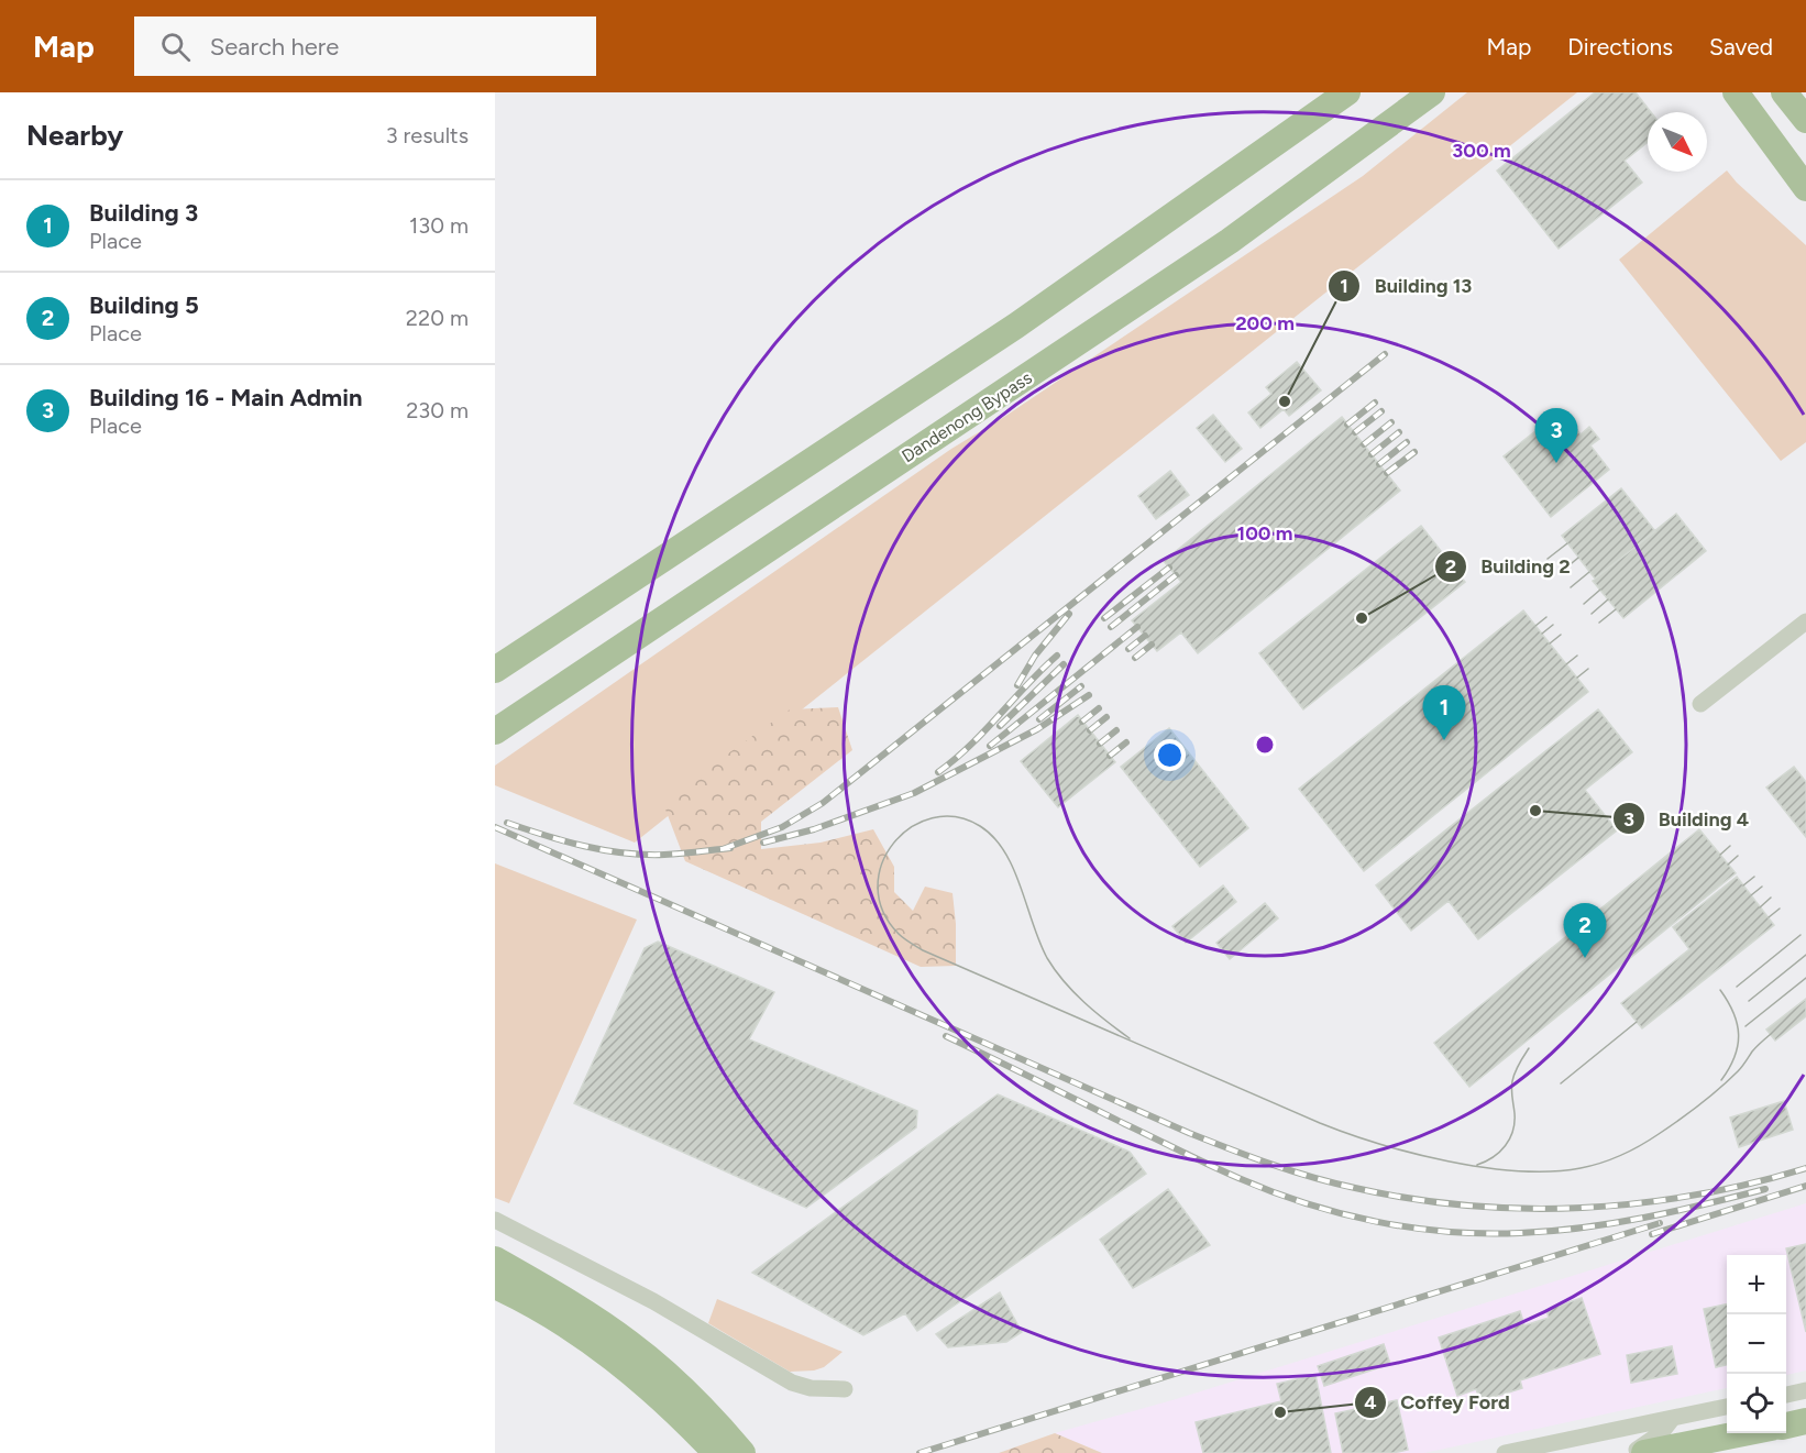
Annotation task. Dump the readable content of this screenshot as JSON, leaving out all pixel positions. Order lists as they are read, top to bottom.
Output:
{
  "streets": {
    "highway": ["Dandenong Bypass"]
  },
  "places": [
    "Building 13",
    "Building 2",
    "Building 4",
    "Coffey Ford"
  ],
  "north": "bottom right",
  "page": {
    "header": "Map",
    "search": "Search here",
    "nav": ["Map", "Directions", "Saved"],
    "heading": ["Nearby", "3 results"],
    "list": [
      {
        "mark": "1",
        "name": "Building 3",
        "note": "Place",
        "value": "130 m"
      },
      {
        "mark": "2",
        "name": "Building 5",
        "note": "Place",
        "value": "220 m"
      },
      {
        "mark": "3",
        "name": "Building 16 - Main Admin",
        "note": "Place",
        "value": "230 m"
      }
    ],
    "pins": ["3", "1", "2"],
    "map_buttons": ["+", "−"]
  },
  "rings": ["300 m", "200 m", "100 m"]
}
